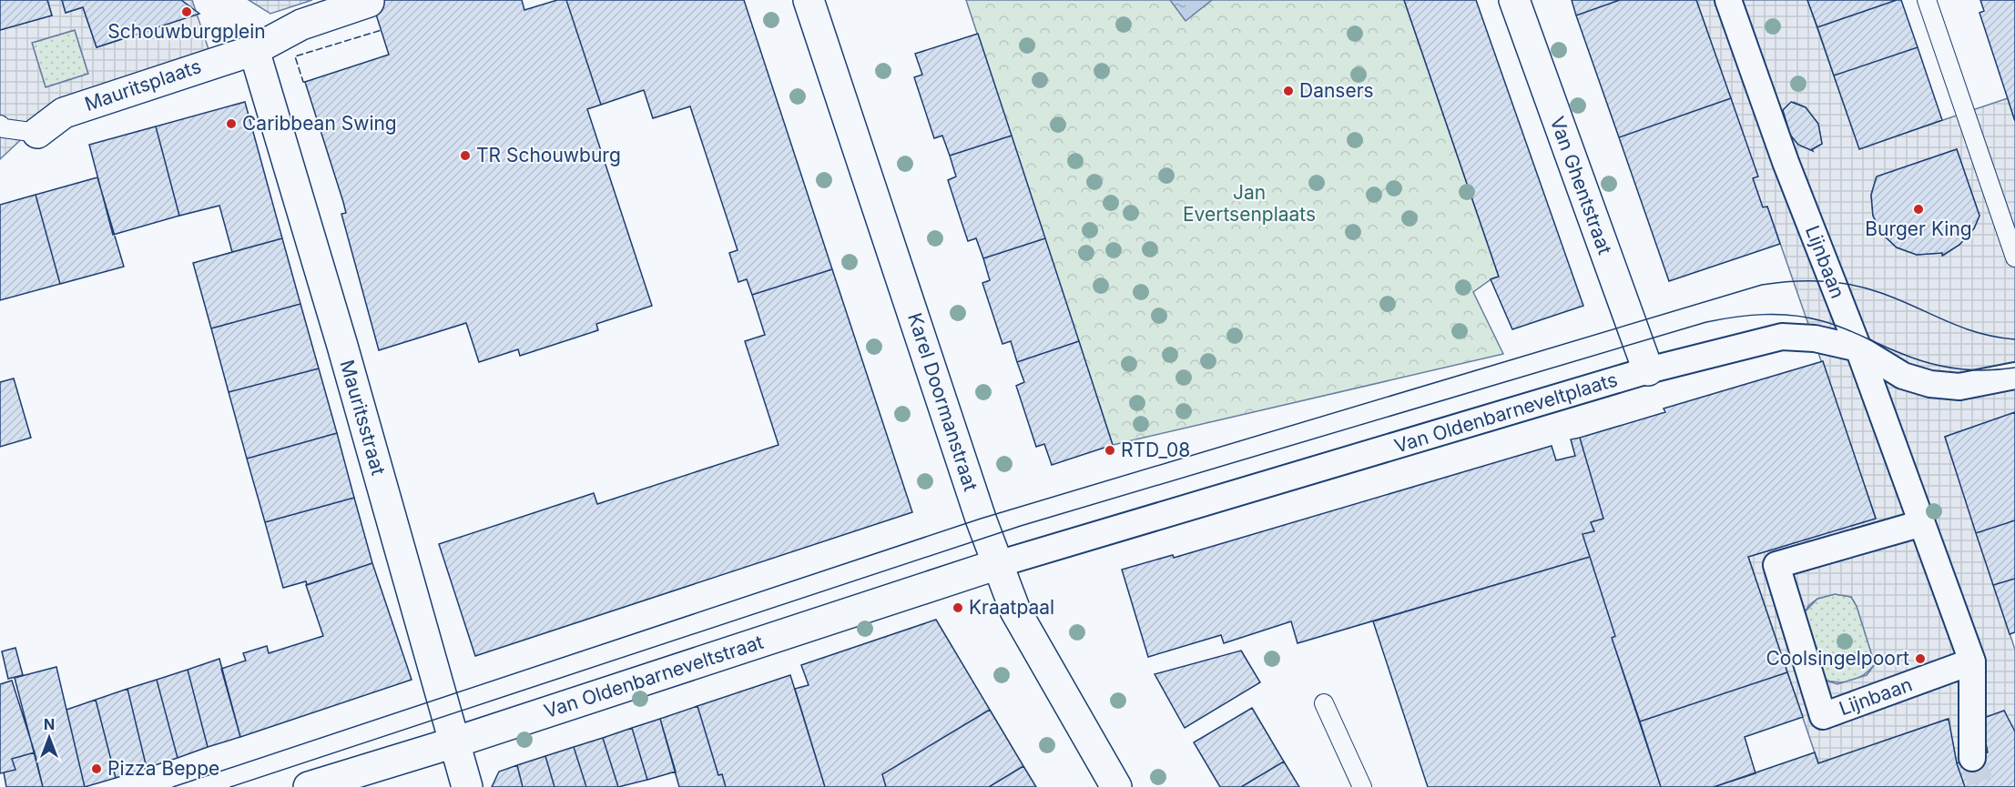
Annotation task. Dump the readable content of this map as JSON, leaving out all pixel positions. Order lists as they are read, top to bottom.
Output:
{
  "streets": {
    "street": [
      "Mauritsplaats",
      "Van Ghentstraat",
      "Lijnbaan",
      "Karel Doormanstraat",
      "Van Oldenbarneveltplaats",
      "Mauritsstraat",
      "Van Oldenbarneveltstraat"
    ]
  },
  "crossings": [
    ["Mauritsplaats", "Mauritsstraat"],
    ["Van Ghentstraat", "Van Oldenbarneveltplaats"],
    ["Lijnbaan", "Van Oldenbarneveltplaats"],
    ["Karel Doormanstraat", "Van Oldenbarneveltplaats"],
    ["Karel Doormanstraat", "Van Oldenbarneveltstraat"],
    ["Van Oldenbarneveltplaats", "Van Oldenbarneveltstraat"],
    ["Mauritsstraat", "Van Oldenbarneveltstraat"]
  ],
  "parks": ["Jan Evertsenplaats"],
  "places": [
    "Schouwburgplein",
    "Dansers",
    "Caribbean Swing",
    "TR Schouwburg",
    "Burger King",
    "RTD_08",
    "Kraatpaal",
    "Coolsingelpoort",
    "Pizza Beppe"
  ],
  "north": "top"
}
